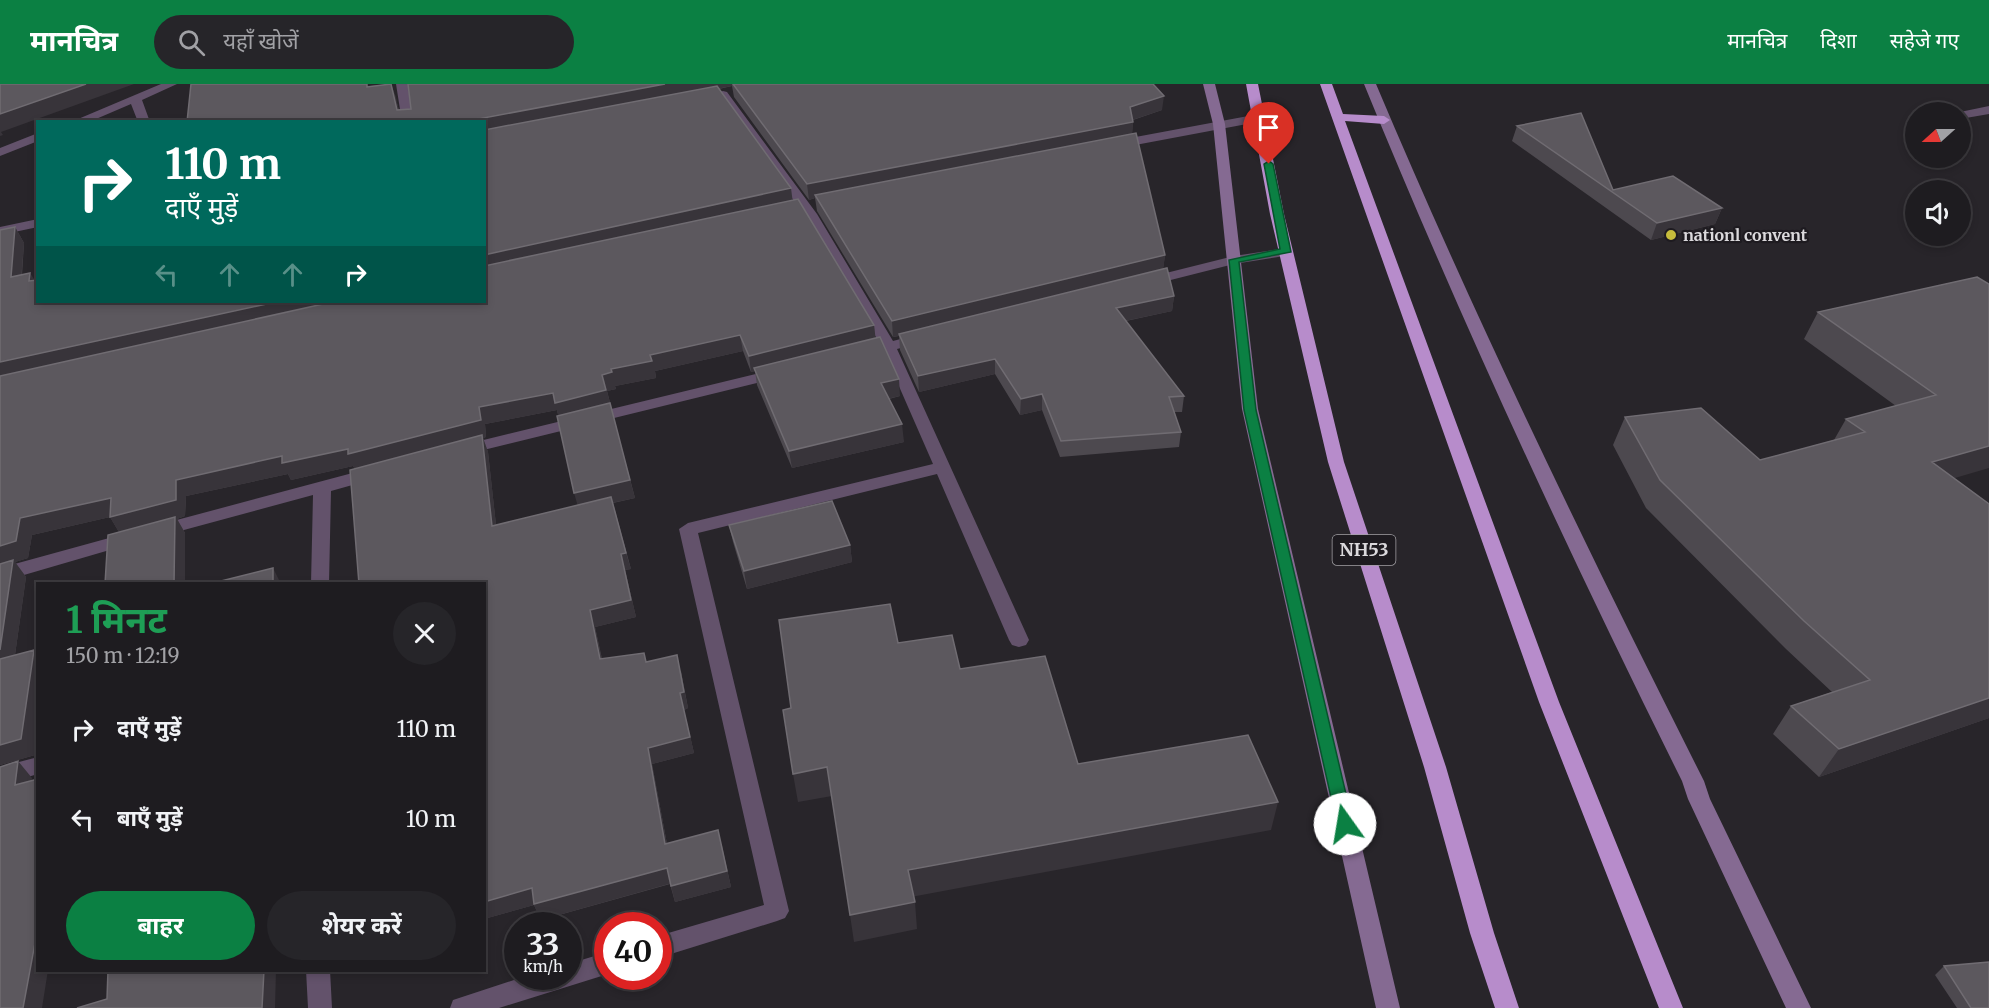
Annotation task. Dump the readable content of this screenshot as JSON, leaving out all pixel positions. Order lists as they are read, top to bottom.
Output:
{
  "streets": {
    "highway": ["NH53"]
  },
  "places": ["nationl convent"],
  "north": "left",
  "page": {
    "header": "मानचित्र",
    "search": "यहाँ खोजें",
    "nav": ["मानचित्र", "दिशा", "सहेजे गए"],
    "turn": ["110 m", "दाएँ मुड़ें"],
    "heading": ["1 मिनट", "150 m · 12:19"],
    "list": [
      {
        "name": "दाएँ मुड़ें",
        "value": "110 m"
      },
      {
        "name": "बाएँ मुड़ें",
        "value": "10 m"
      }
    ],
    "buttons": ["बाहर", "शेयर करें"],
    "speed": "33 km/h",
    "limit": "40"
  }
}
